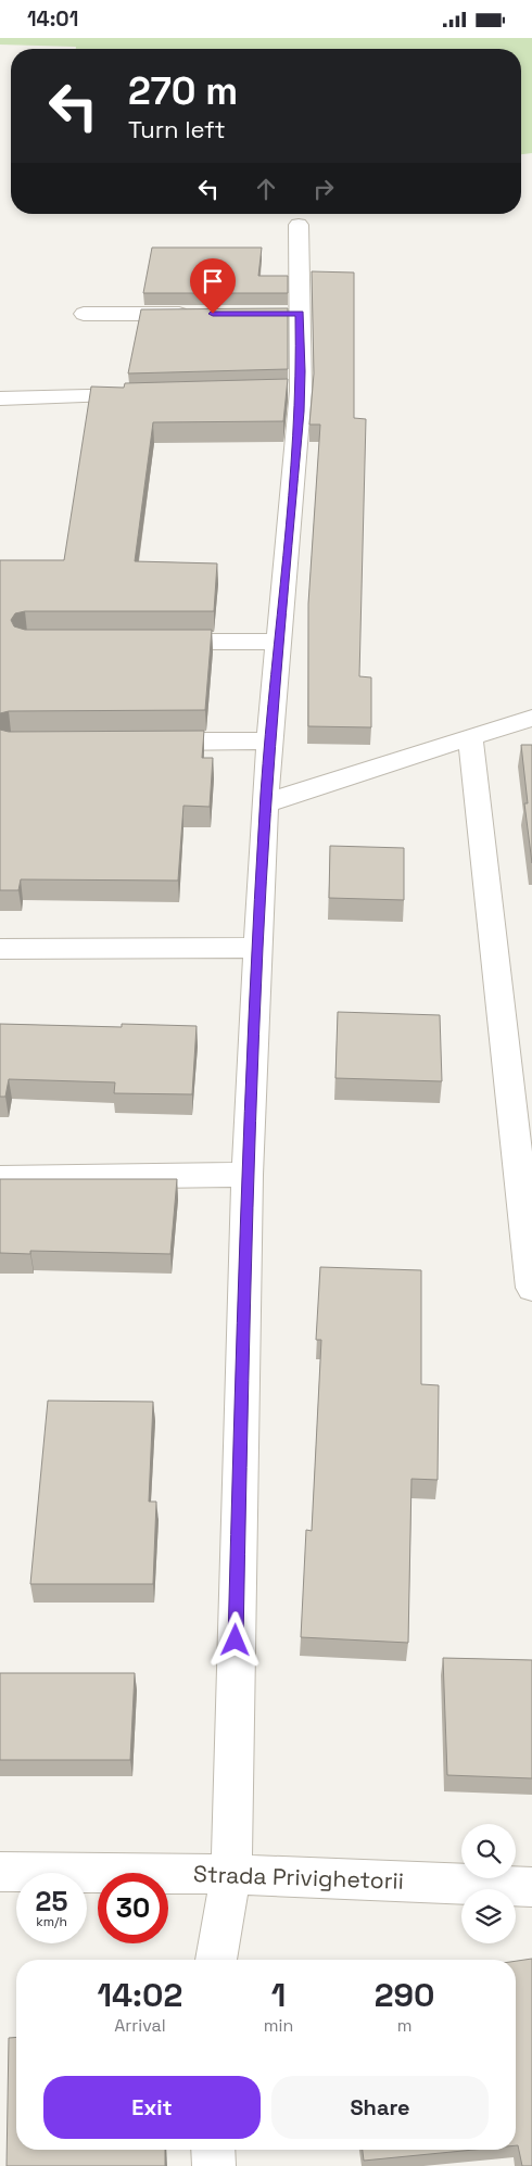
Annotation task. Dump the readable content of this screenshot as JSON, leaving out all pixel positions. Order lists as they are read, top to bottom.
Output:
{
  "streets": {
    "street": ["Strada Privighetorii"]
  },
  "page": {
    "status": "14:01",
    "turn": ["270 m", "Turn left"],
    "speed": "25 km/h",
    "limit": "30",
    "eta": [
      "14:02",
      "Arrival",
      "1",
      "min",
      "290",
      "m"
    ],
    "buttons": ["Exit", "Share"]
  }
}
